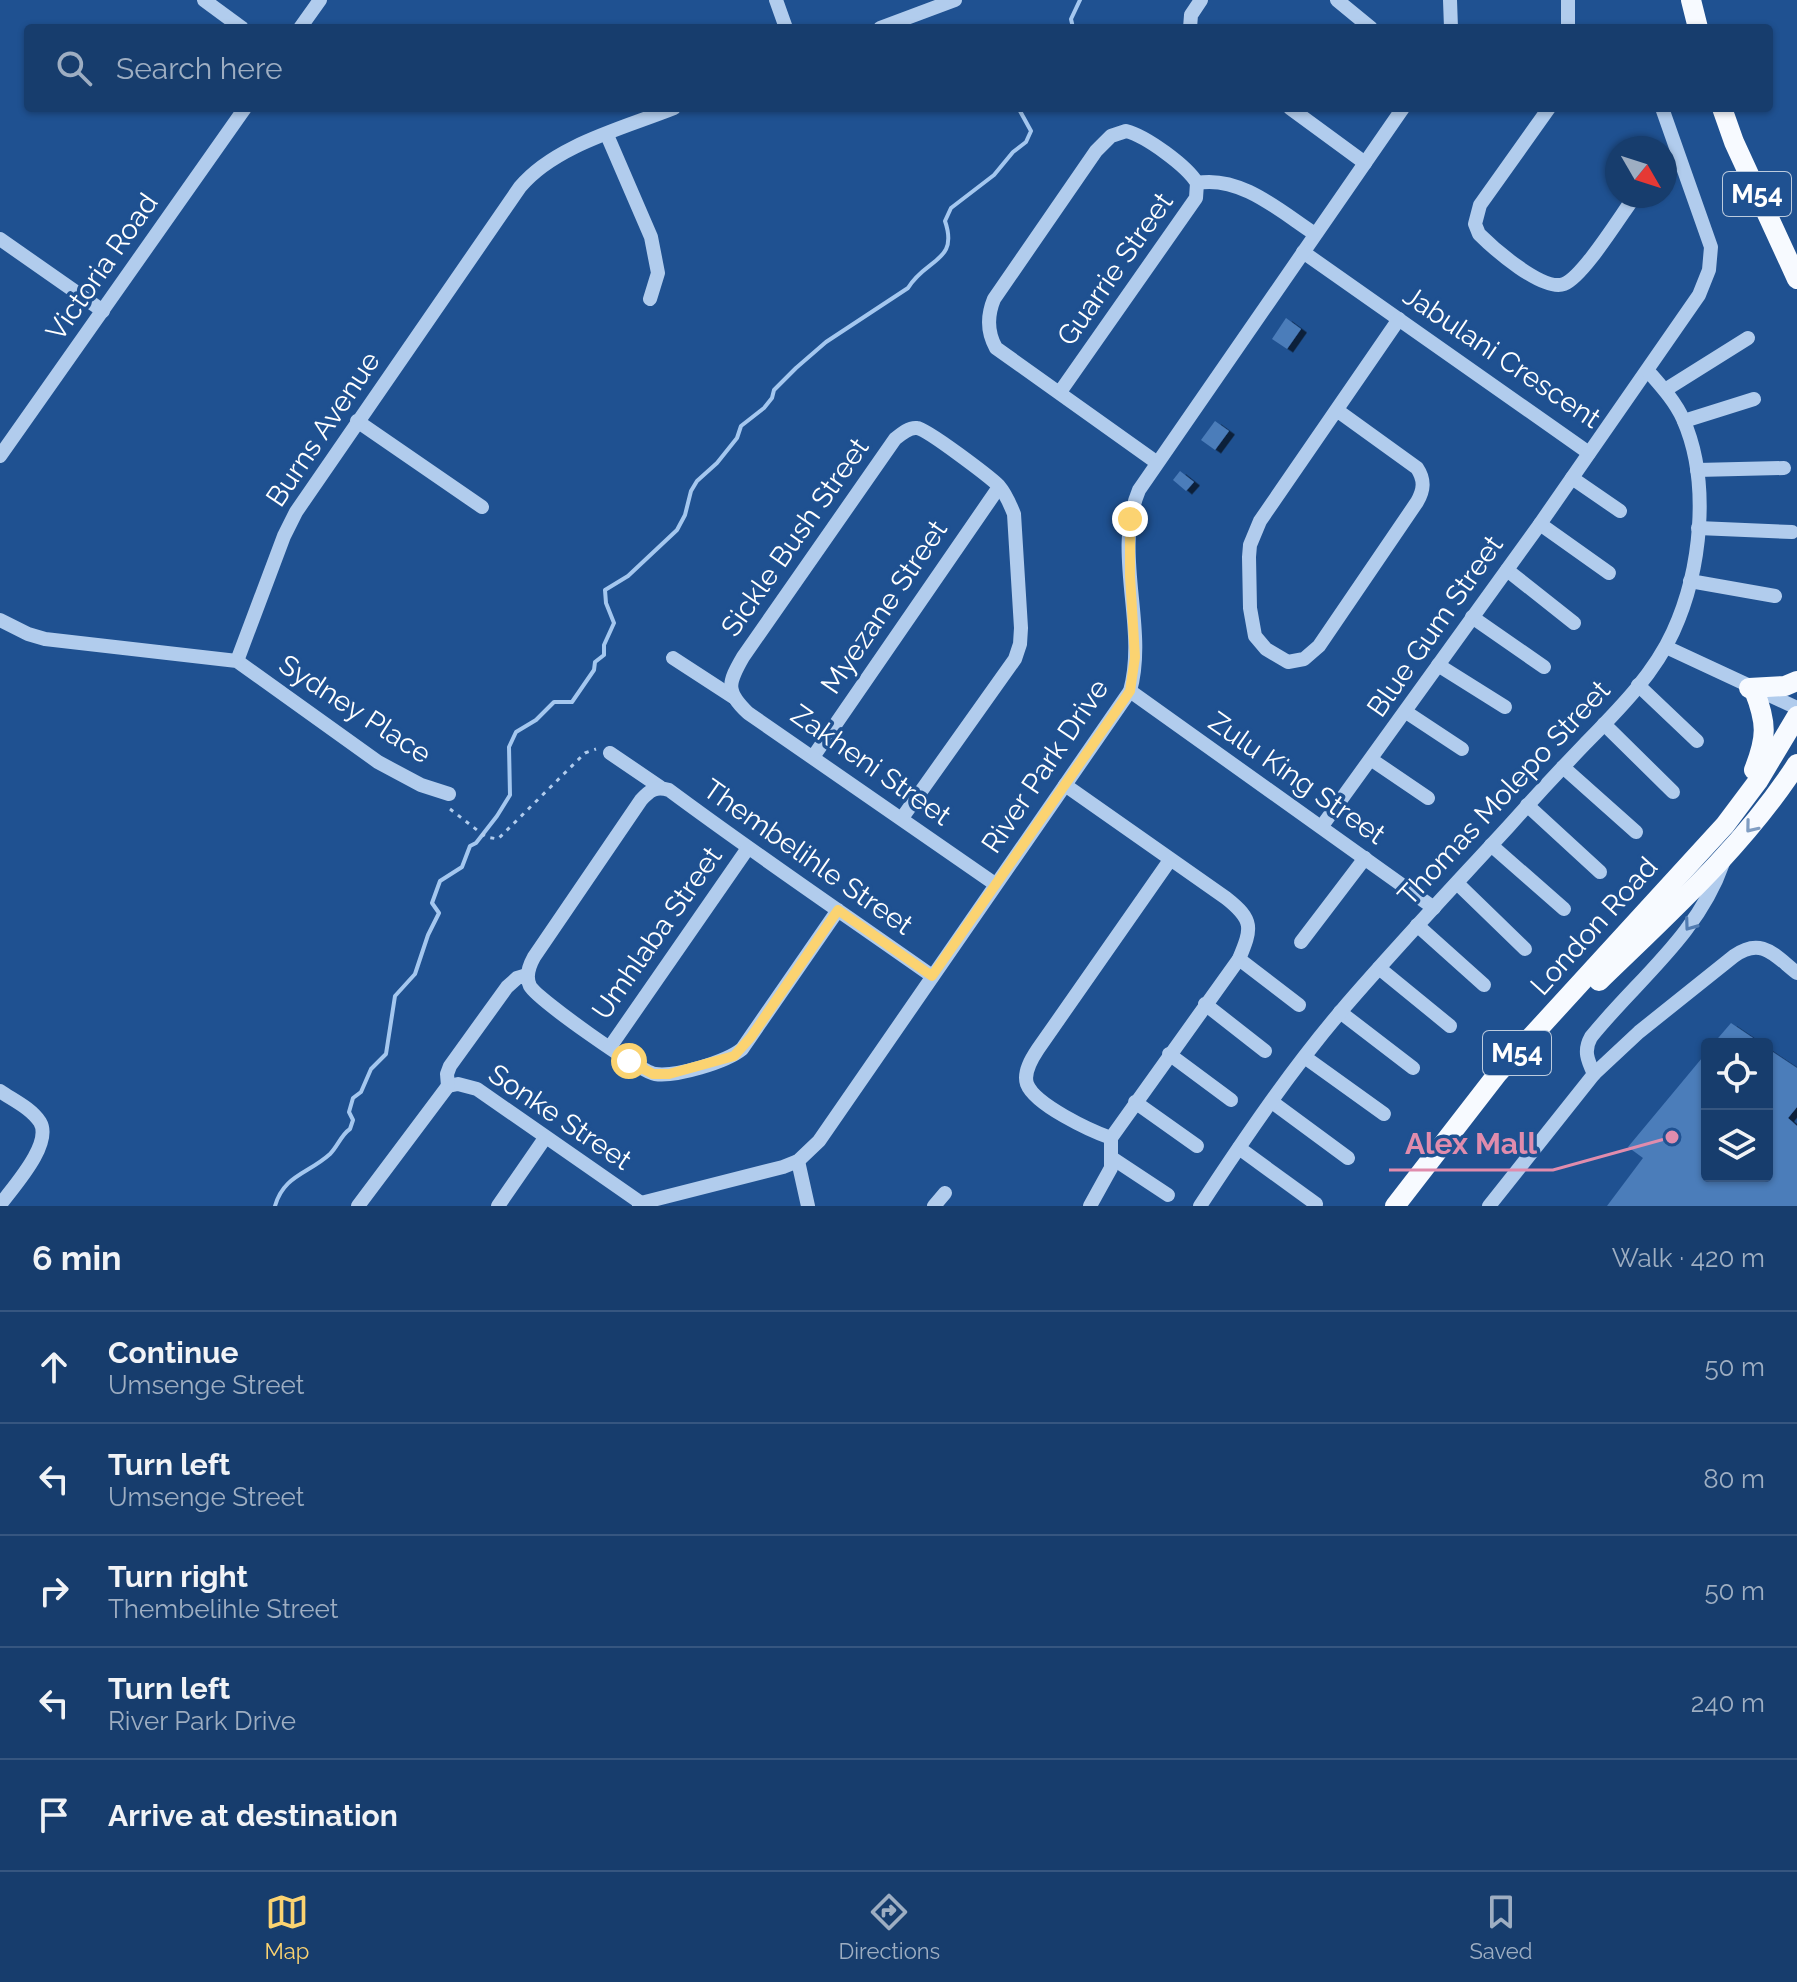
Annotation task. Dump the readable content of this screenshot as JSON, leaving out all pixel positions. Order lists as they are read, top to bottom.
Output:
{
  "streets": {
    "main road": ["M54", "London Road"],
    "street": [
      "Victoria Road",
      "Guarrie Street",
      "Jabulani Crescent",
      "Burns Avenue",
      "Sickle Bush Street",
      "Myezane Street",
      "Blue Gum Street",
      "Sydney Place",
      "Zakheni Street",
      "River Park Drive",
      "Zulu King Street",
      "Thomas Molepo Street",
      "Thembelihle Street",
      "Umhlaba Street",
      "Sonke Street"
    ]
  },
  "crossings": [
    ["Jabulani Crescent", "Blue Gum Street"],
    ["Jabulani Crescent", "River Park Drive"],
    ["Jabulani Crescent", "Thomas Molepo Street"],
    ["Burns Avenue", "Sydney Place"],
    ["Sickle Bush Street", "Myezane Street"],
    ["Sickle Bush Street", "Zakheni Street"],
    ["Myezane Street", "Zakheni Street"],
    ["Blue Gum Street", "Zulu King Street"],
    ["Zakheni Street", "River Park Drive"],
    ["River Park Drive", "Zulu King Street"],
    ["River Park Drive", "Thembelihle Street"],
    ["Zulu King Street", "Thomas Molepo Street"],
    ["Thembelihle Street", "Umhlaba Street"]
  ],
  "places": ["Alex Mall"],
  "north": "bottom right",
  "page": {
    "search": "Search here",
    "heading": ["6 min", "Walk · 420 m"],
    "list": [
      ["Continue", "Umsenge Street", "50 m"],
      ["Turn left", "Umsenge Street", "80 m"],
      ["Turn right", "Thembelihle Street", "50 m"],
      ["Turn left", "River Park Drive", "240 m"],
      "Arrive at destination"
    ],
    "nav": ["Map", "Directions", "Saved"]
  }
}
